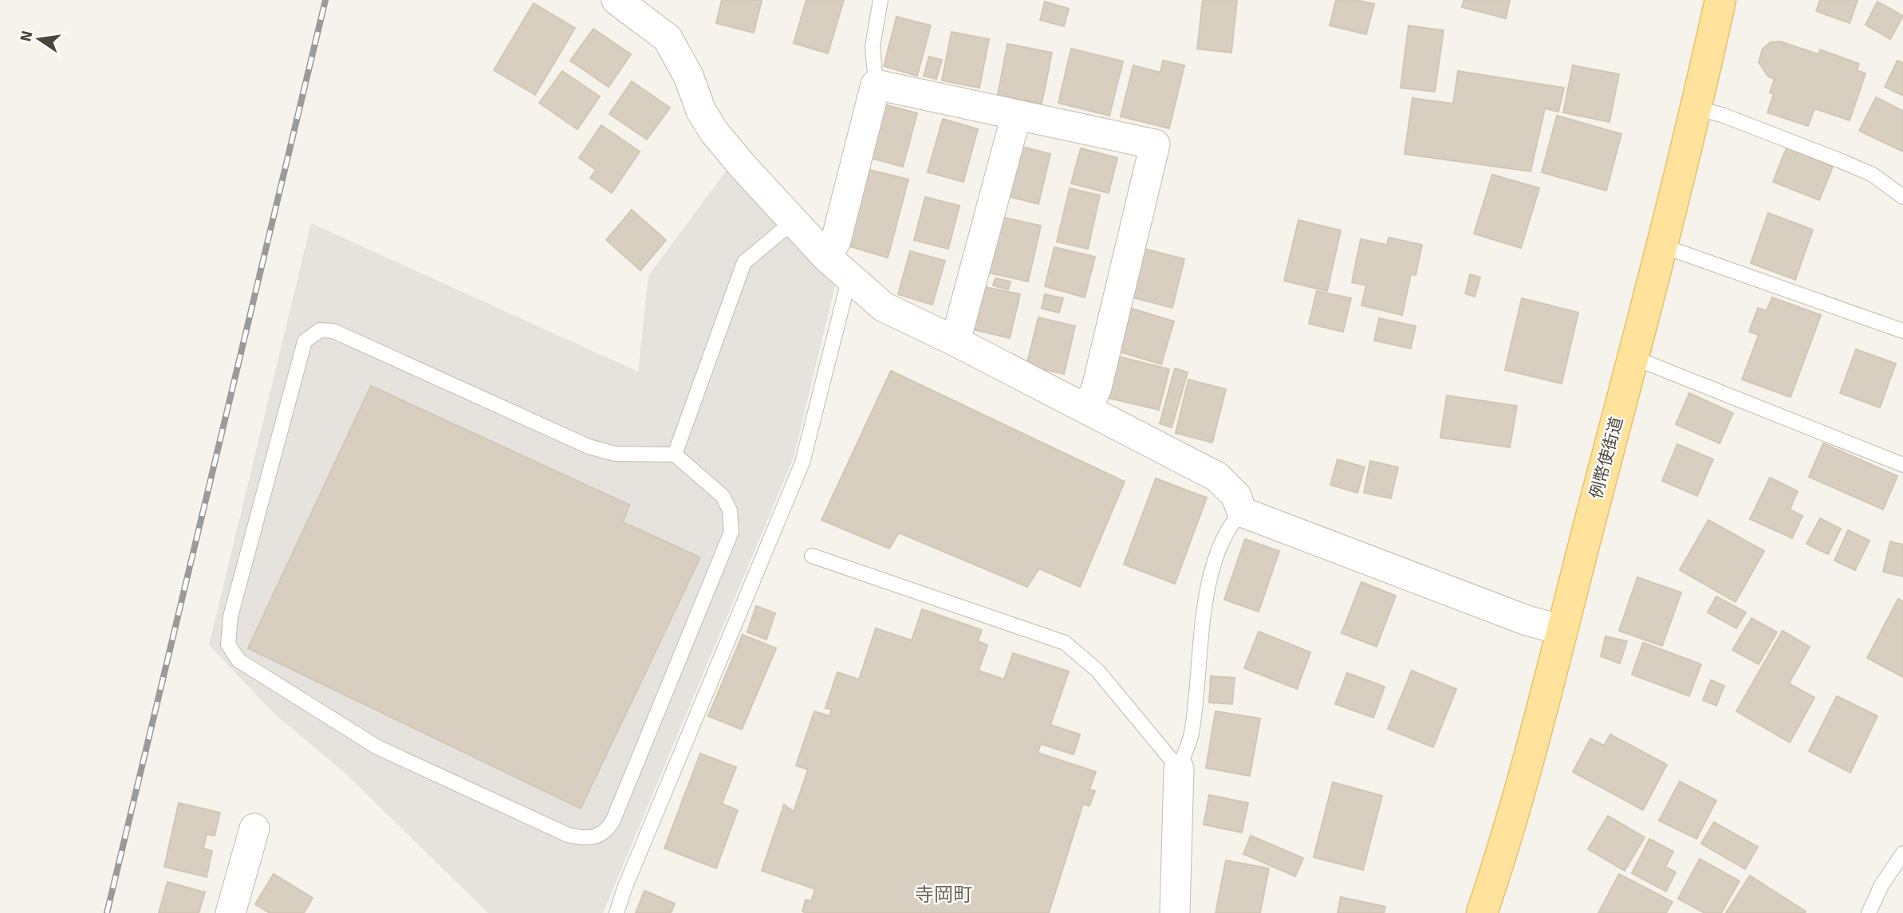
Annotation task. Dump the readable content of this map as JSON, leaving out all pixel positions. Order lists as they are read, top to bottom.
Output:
{
  "streets": {
    "main road": ["例幣使街道"]
  },
  "districts": ["寺岡町"],
  "north": "left"
}
